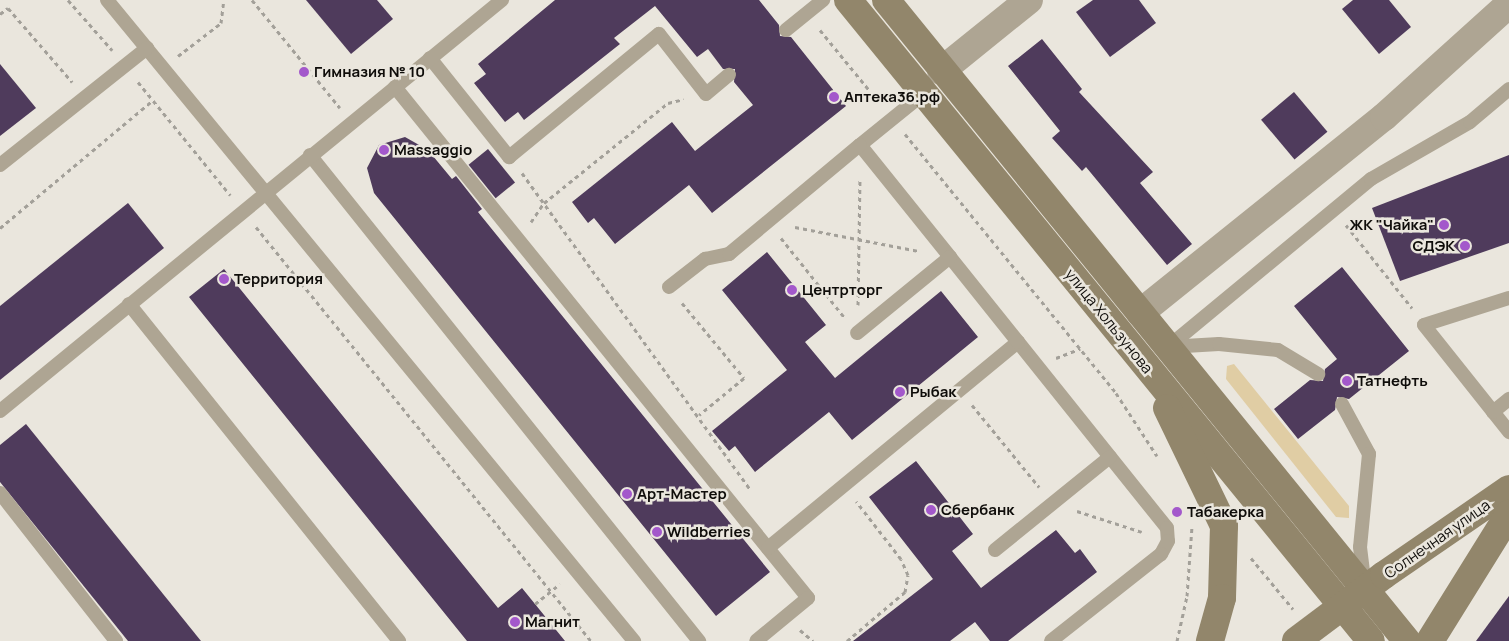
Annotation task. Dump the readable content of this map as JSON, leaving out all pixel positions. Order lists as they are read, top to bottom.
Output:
{
  "streets": {
    "main road": ["улица Хользунова", "Солнечная улица"]
  },
  "crossings": [
    ["улица Хользунова", "Солнечная улица"]
  ],
  "places": [
    "Гимназия № 10",
    "Аптека36.рф",
    "Massaggio",
    "ЖК \"Чайка\"",
    "СДЭК",
    "Территория",
    "Центрторг",
    "Татнефть",
    "Рыбак",
    "Арт-Мастер",
    "Сбербанк",
    "Табакерка",
    "Wildberries",
    "Магнит"
  ]
}
